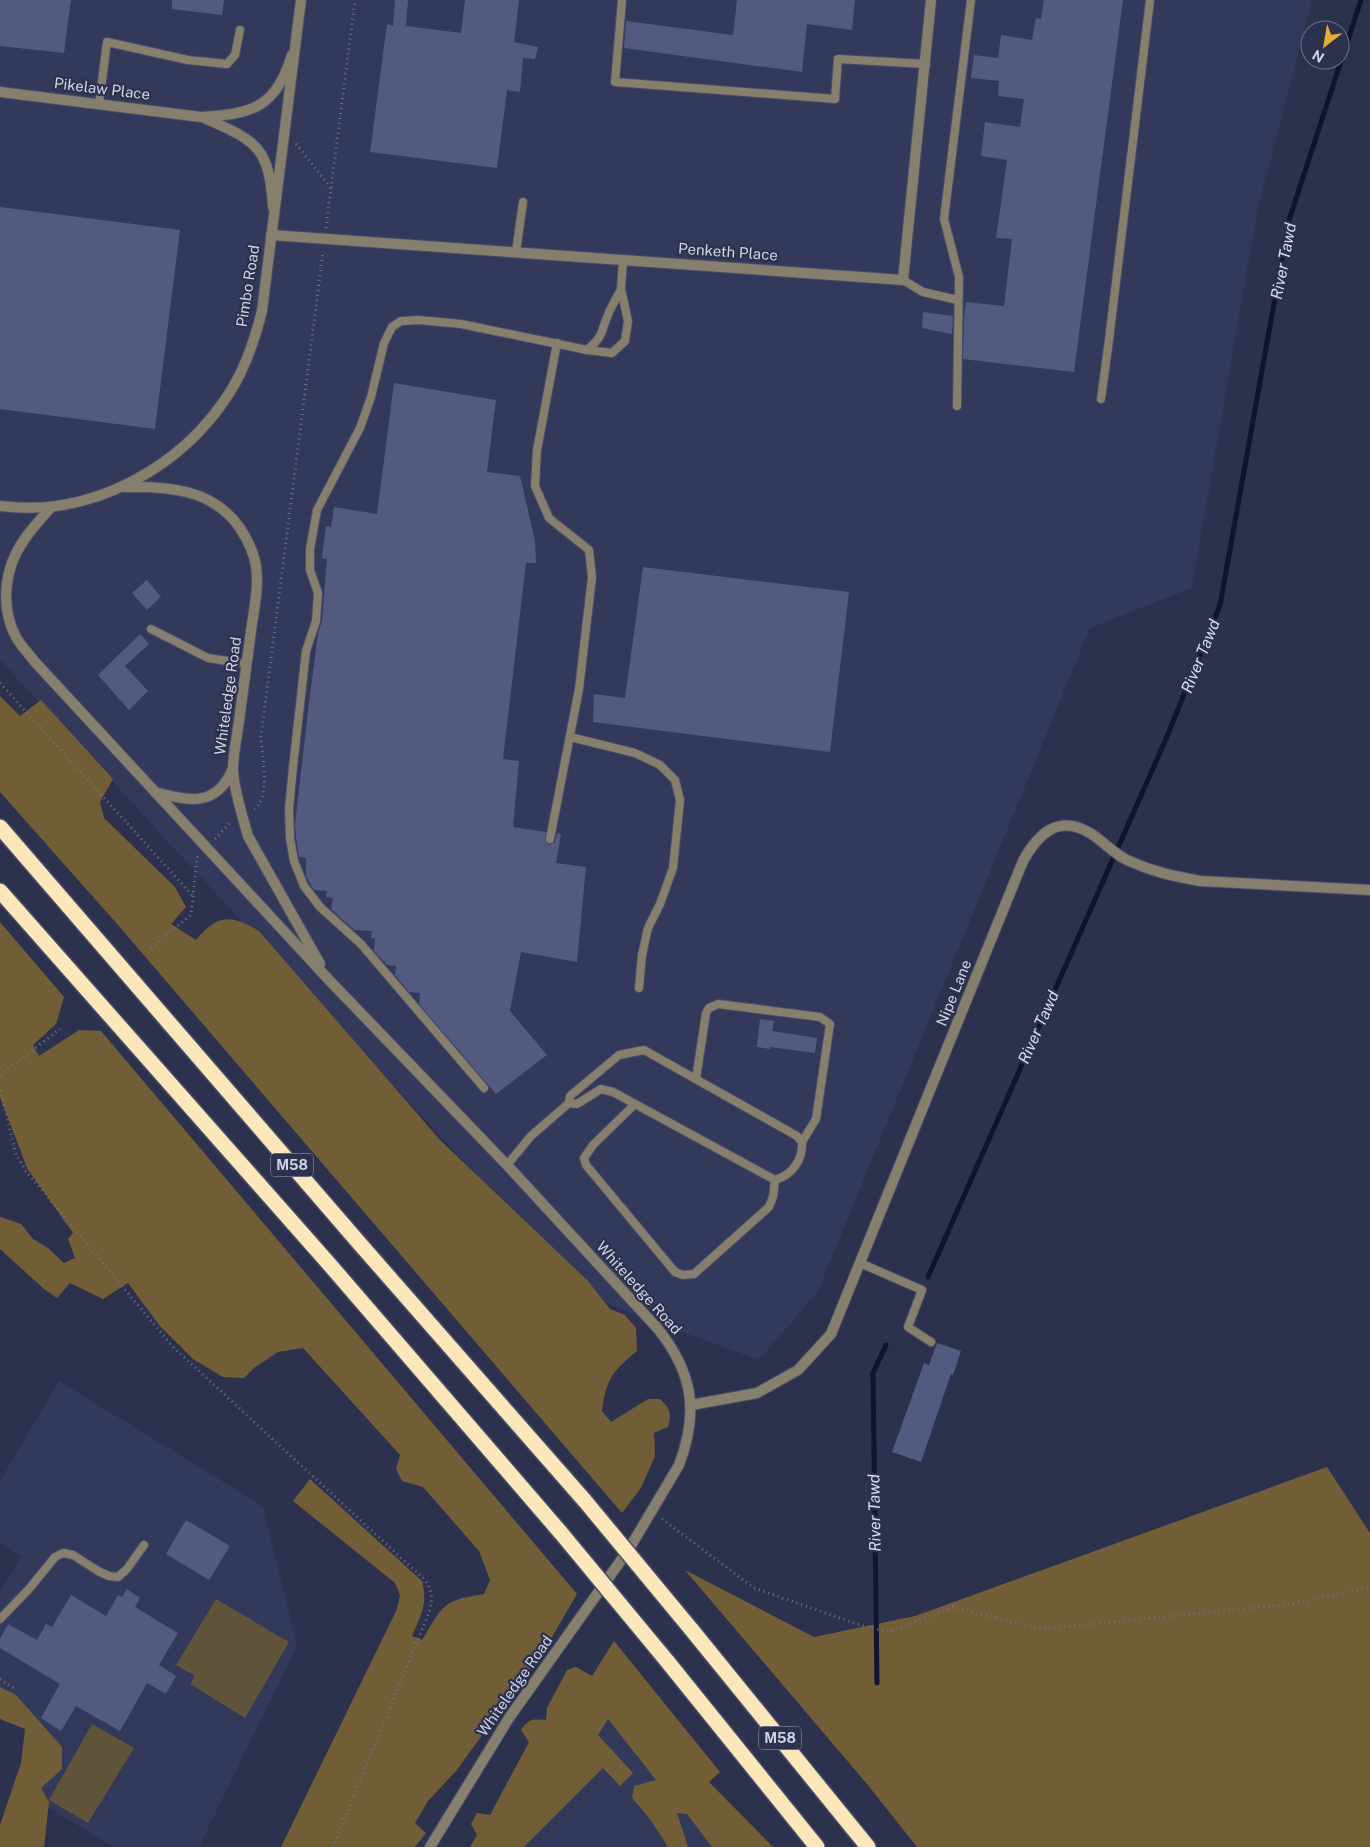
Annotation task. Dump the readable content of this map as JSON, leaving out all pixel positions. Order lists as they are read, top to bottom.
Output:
{
  "streets": {
    "highway": ["M58"],
    "street": [
      "Pikelaw Place",
      "Penketh Place",
      "Pimbo Road",
      "Whiteledge Road",
      "Nipe Lane"
    ]
  },
  "crossings": [
    ["Pikelaw Place", "Pimbo Road"],
    ["Penketh Place", "Pimbo Road"],
    ["Pimbo Road", "Whiteledge Road"],
    ["Whiteledge Road", "Nipe Lane"]
  ],
  "water": ["River Tawd"],
  "north": "bottom left"
}
